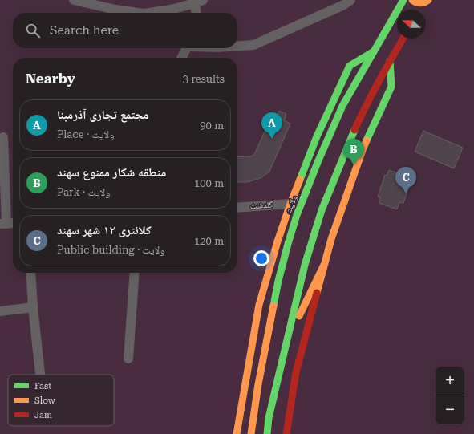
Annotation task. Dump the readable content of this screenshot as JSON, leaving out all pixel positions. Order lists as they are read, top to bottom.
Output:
{
  "streets": {
    "main road": ["ولایت"],
    "street": ["گلدشت"]
  },
  "legend": ["Fast", "Slow", "Jam"],
  "north": "left",
  "page": {
    "search": "Search here",
    "heading": ["Nearby", "3 results"],
    "list": [
      {
        "mark": "A",
        "name": "مجتمع تجاری آذرمبنا",
        "note": "Place · ولایت",
        "value": "90 m"
      },
      {
        "mark": "B",
        "name": "منطقه شکار ممنوع سهند",
        "note": "Park · ولایت",
        "value": "100 m"
      },
      {
        "mark": "C",
        "name": "کلانتری ۱۲ شهر سهند",
        "note": "Public building · ولایت",
        "value": "120 m"
      }
    ],
    "pins": ["A", "B", "C"],
    "map_buttons": ["+", "−"]
  }
}
